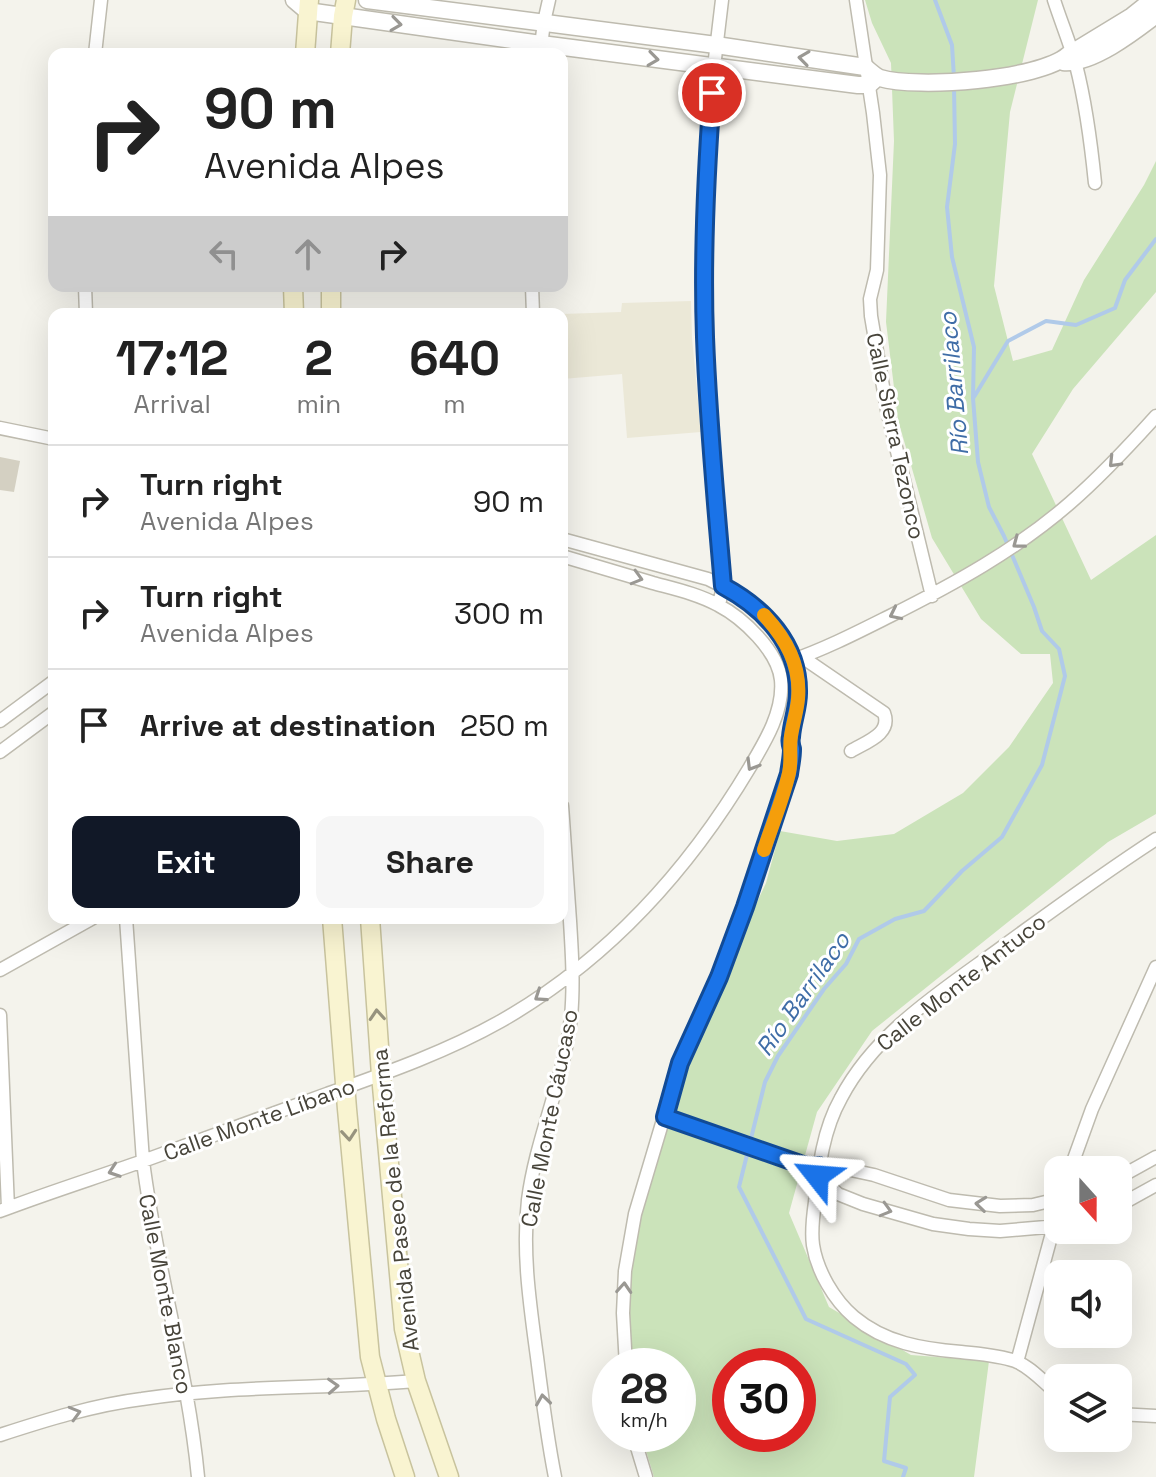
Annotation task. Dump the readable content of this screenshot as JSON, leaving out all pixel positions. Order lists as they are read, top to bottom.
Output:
{
  "streets": {
    "main road": ["Avenida Paseo de la Reforma"],
    "street": [
      "Calle Sierra Tezonco",
      "Calle Monte Antuco",
      "Calle Monte Cáucaso",
      "Calle Monte Líbano",
      "Calle Monte Blanco"
    ]
  },
  "crossings": [
    ["Calle Monte Cáucaso", "Calle Monte Líbano"],
    ["Calle Monte Líbano", "Avenida Paseo de la Reforma"],
    ["Calle Monte Líbano", "Calle Monte Blanco"]
  ],
  "one_way": ["Calle Monte Cáucaso", "Calle Monte Líbano"],
  "water": ["Río Barrilaco"],
  "north": "bottom",
  "page": {
    "turn": ["90 m", "Avenida Alpes"],
    "eta": [
      "17:12",
      "Arrival",
      "2",
      "min",
      "640",
      "m"
    ],
    "list": [
      {
        "name": "Turn right",
        "note": "Avenida Alpes",
        "value": "90 m"
      },
      {
        "name": "Turn right",
        "note": "Avenida Alpes",
        "value": "300 m"
      },
      {
        "name": "Arrive at destination",
        "value": "250 m"
      }
    ],
    "buttons": ["Exit", "Share"],
    "speed": "28 km/h",
    "limit": "30"
  }
}
